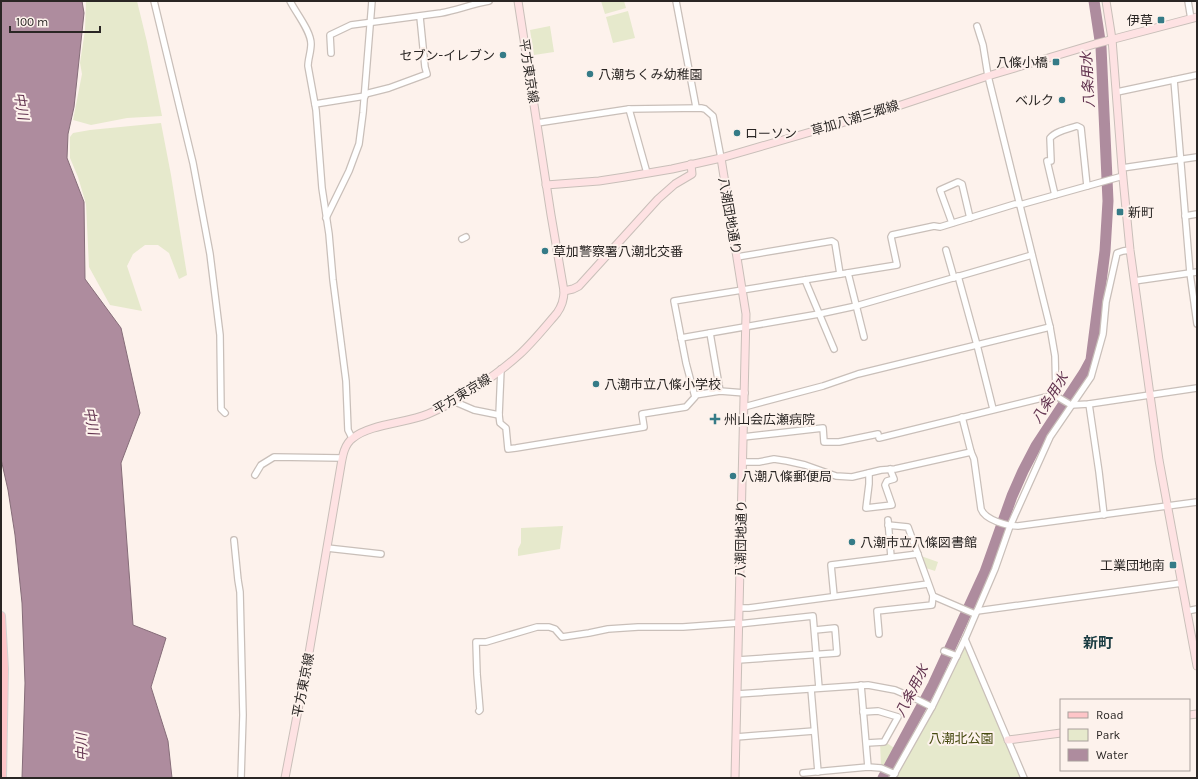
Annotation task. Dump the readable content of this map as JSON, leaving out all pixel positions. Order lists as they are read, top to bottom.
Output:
{
  "streets": {
    "main road": ["平方東京線", "草加八潮三郷線", "八潮団地通り"]
  },
  "crossings": [
    ["平方東京線", "草加八潮三郷線"],
    ["草加八潮三郷線", "八潮団地通り"]
  ],
  "districts": ["新町"],
  "water": ["八条用水", "中川"],
  "parks": ["八潮北公園"],
  "places": {
    "transit": [
      "伊草",
      "八條小橋",
      "新町",
      "工業団地南"
    ],
    "other": [
      "セブン-イレブン",
      "八潮ちくみ幼稚園",
      "ベルク",
      "ローソン",
      "草加警察署八潮北交番",
      "八潮市立八條小学校",
      "八潮八條郵便局",
      "八潮市立八條図書館"
    ],
    "health": ["州山会広瀬病院"]
  },
  "legend": ["Road", "Park", "Water"],
  "scale_bar": "100 m"
}
